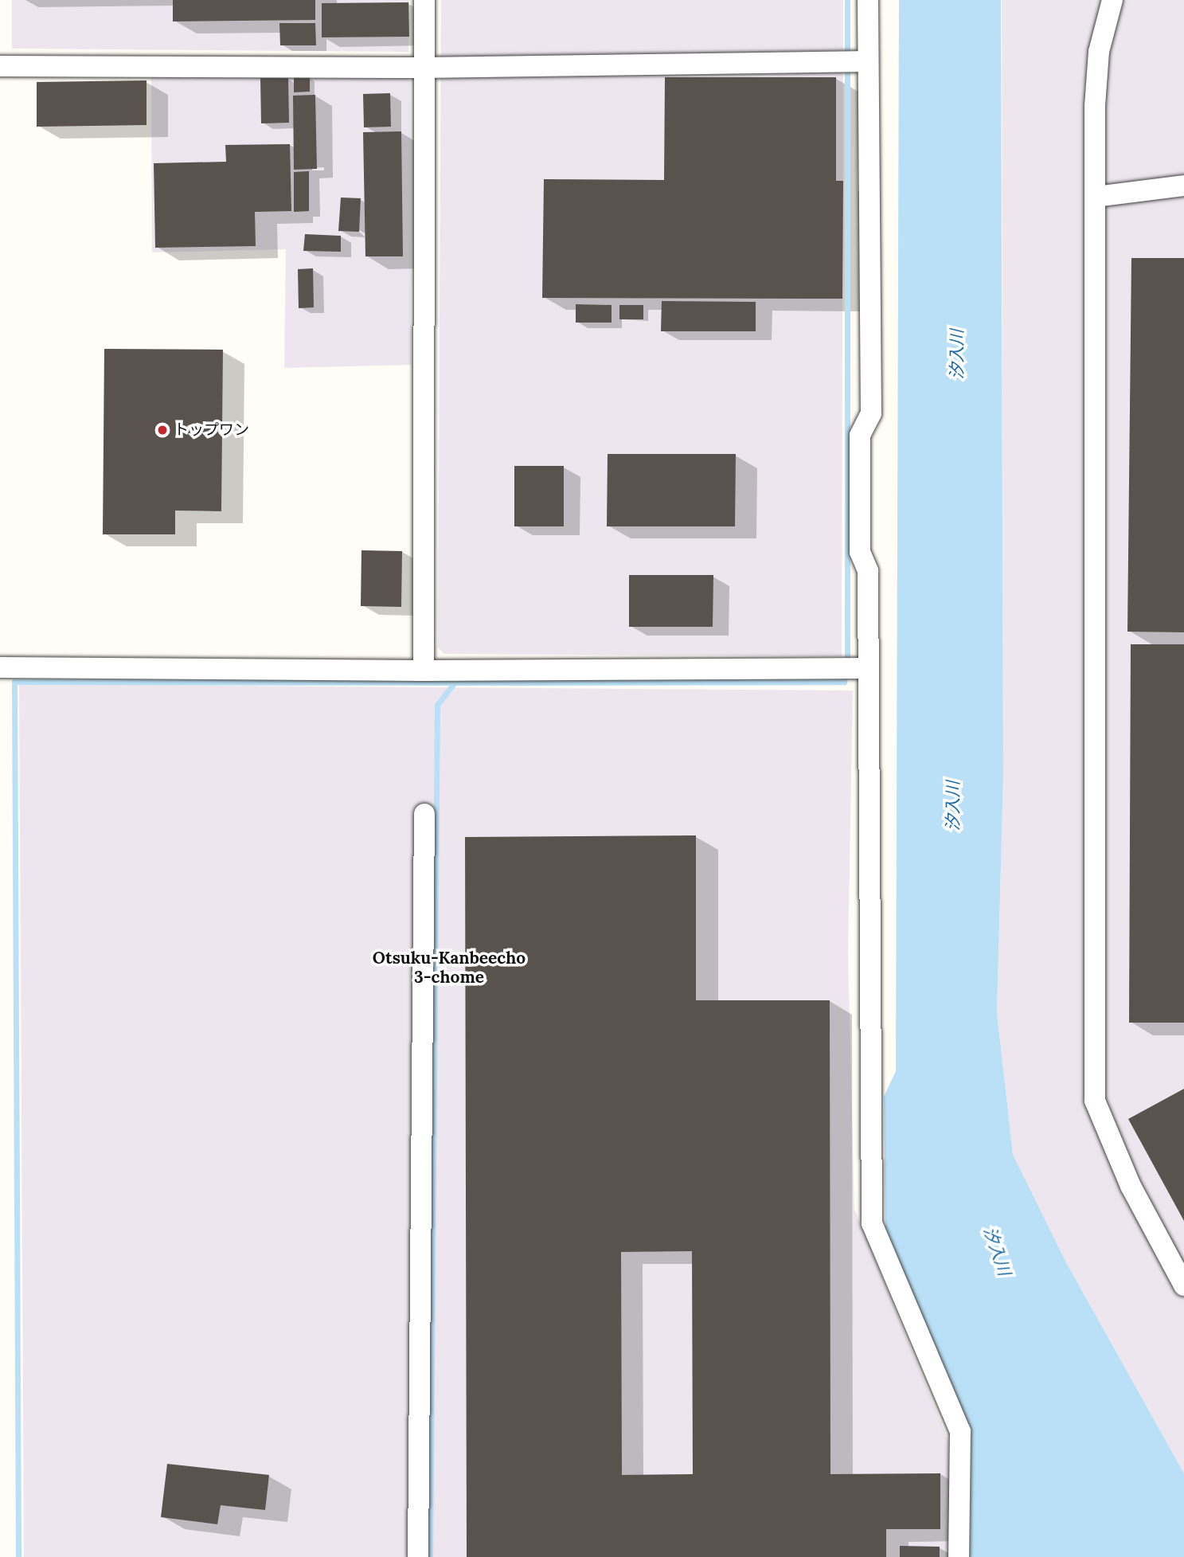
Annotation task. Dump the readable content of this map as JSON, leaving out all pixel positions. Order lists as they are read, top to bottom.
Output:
{
  "districts": ["Otsuku-Kanbeecho 3-chome"],
  "water": ["汐入川"],
  "places": ["トップワン"]
}
